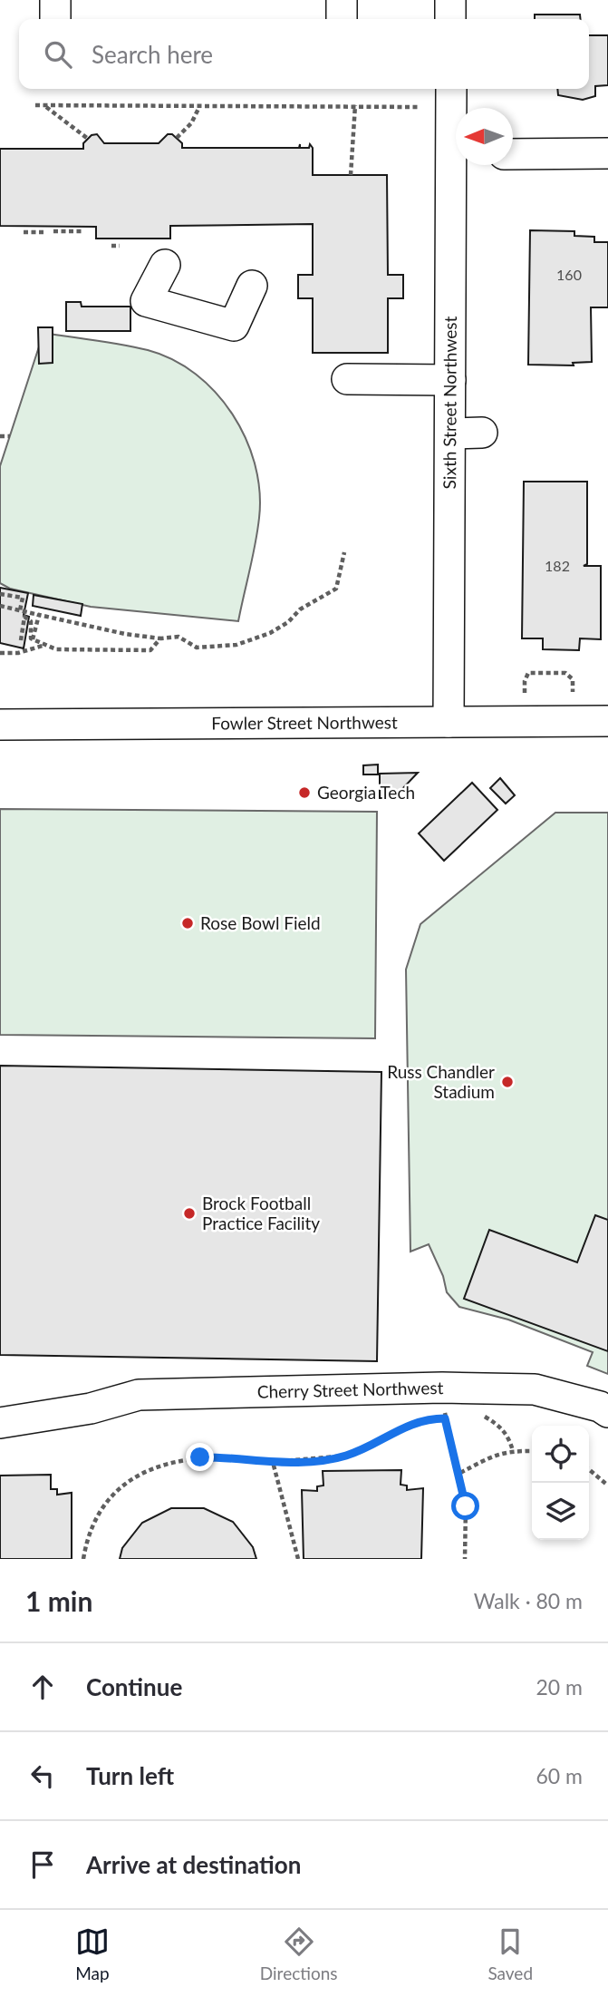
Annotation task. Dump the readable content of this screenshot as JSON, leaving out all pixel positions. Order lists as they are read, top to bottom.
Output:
{
  "streets": {
    "street": ["Sixth Street Northwest", "Fowler Street Northwest", "Cherry Street Northwest"]
  },
  "crossings": [
    ["Sixth Street Northwest", "Fowler Street Northwest"]
  ],
  "places": [
    "Georgia Tech",
    "Rose Bowl Field",
    "Russ Chandler Stadium",
    "Brock Football Practice Facility"
  ],
  "house_numbers": ["160", "182"],
  "north": "left",
  "page": {
    "search": "Search here",
    "heading": ["1 min", "Walk · 80 m"],
    "list": [
      ["Continue", "20 m"],
      ["Turn left", "60 m"],
      "Arrive at destination"
    ],
    "nav": ["Map", "Directions", "Saved"]
  }
}
